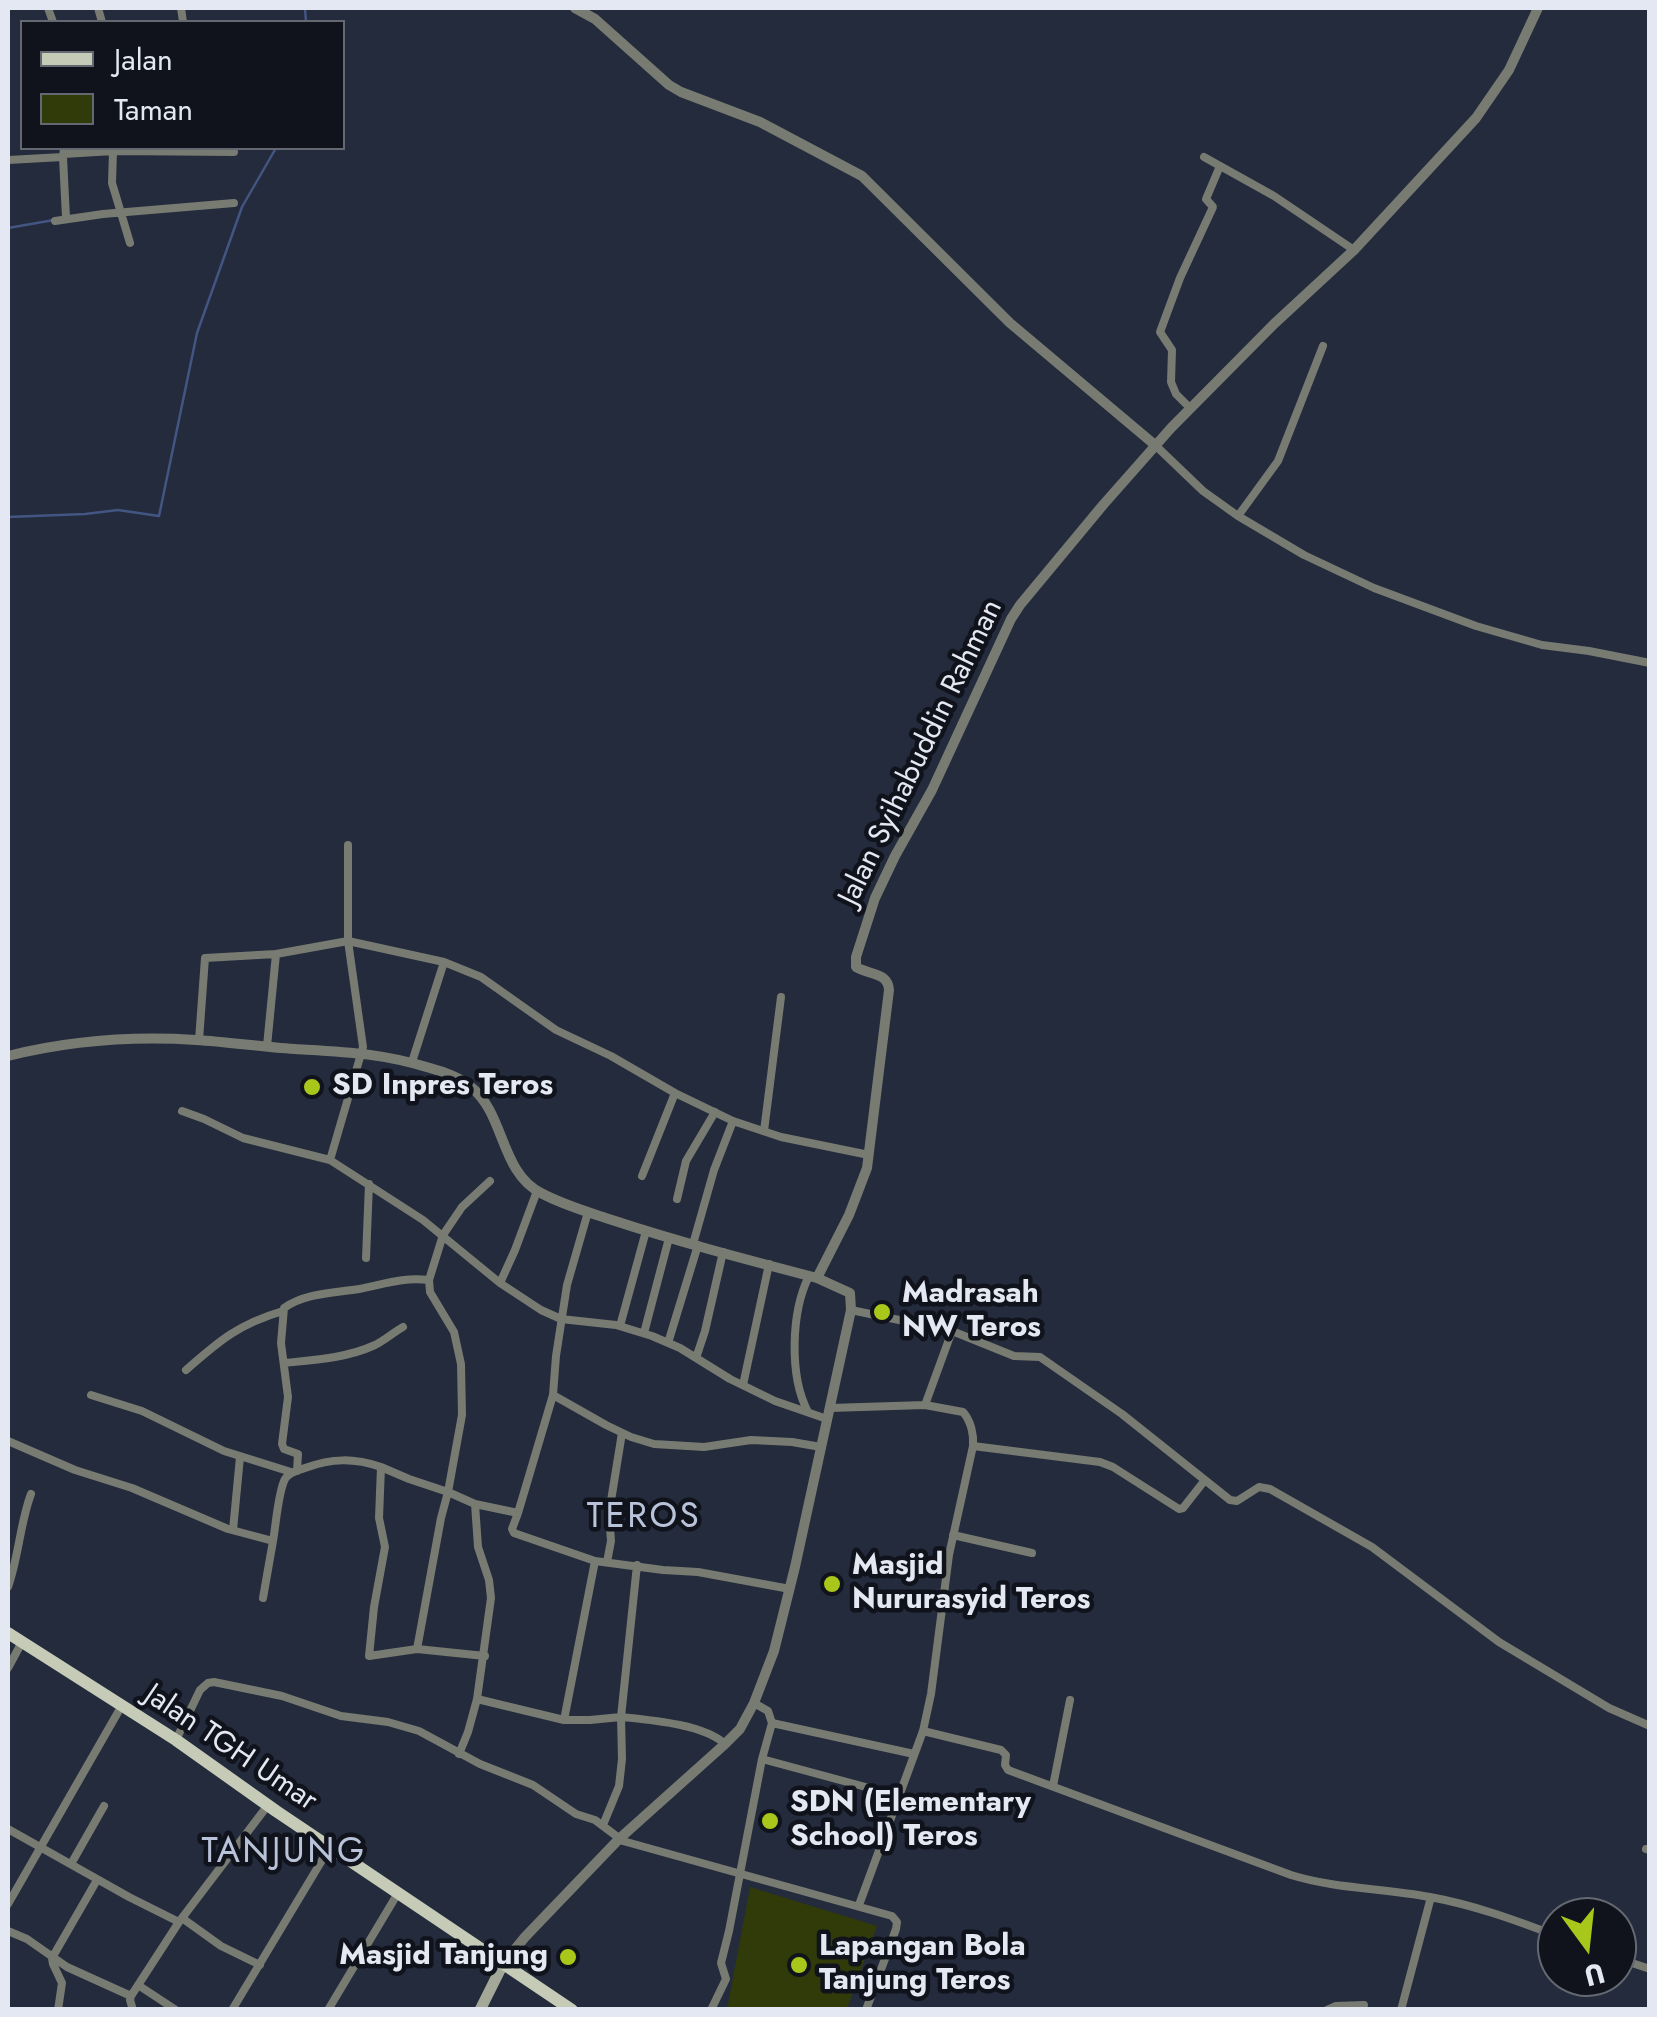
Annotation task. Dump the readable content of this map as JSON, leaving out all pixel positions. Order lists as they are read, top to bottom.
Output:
{
  "streets": {
    "main road": ["Jalan TGH Umar"],
    "street": ["Jalan Syihabuddin Rahman"]
  },
  "districts": ["TEROS", "TANJUNG"],
  "places": [
    "SD Inpres Teros",
    "Madrasah NW Teros",
    "Masjid Nururasyid Teros",
    "SDN (Elementary School) Teros",
    "Masjid Tanjung",
    "Lapangan Bola Tanjung Teros"
  ],
  "legend": ["Jalan", "Taman"],
  "north": "bottom"
}
